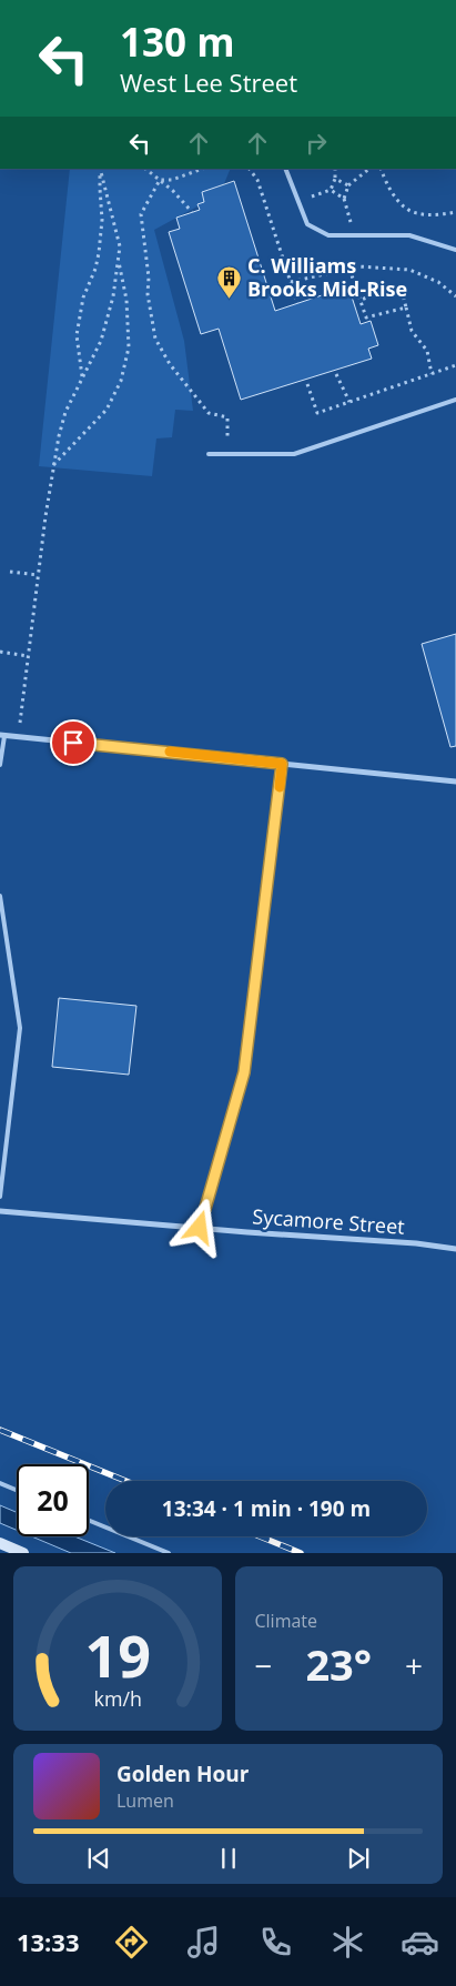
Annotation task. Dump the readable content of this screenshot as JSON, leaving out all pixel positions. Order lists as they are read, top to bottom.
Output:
{
  "streets": {
    "street": ["Sycamore Street"]
  },
  "places": {
    "building": ["C. Williams Brooks Mid‐Rise"]
  },
  "page": {
    "turn": ["130 m", "West Lee Street"],
    "limit": "20",
    "trip": "13:34 · 1 min · 190 m",
    "tile": "Climate",
    "heat": ["−", "23°", "+"],
    "song": ["Golden Hour", "Lumen"],
    "tabs": "13:33",
    "gauge": ["19", "km/h"]
  }
}
